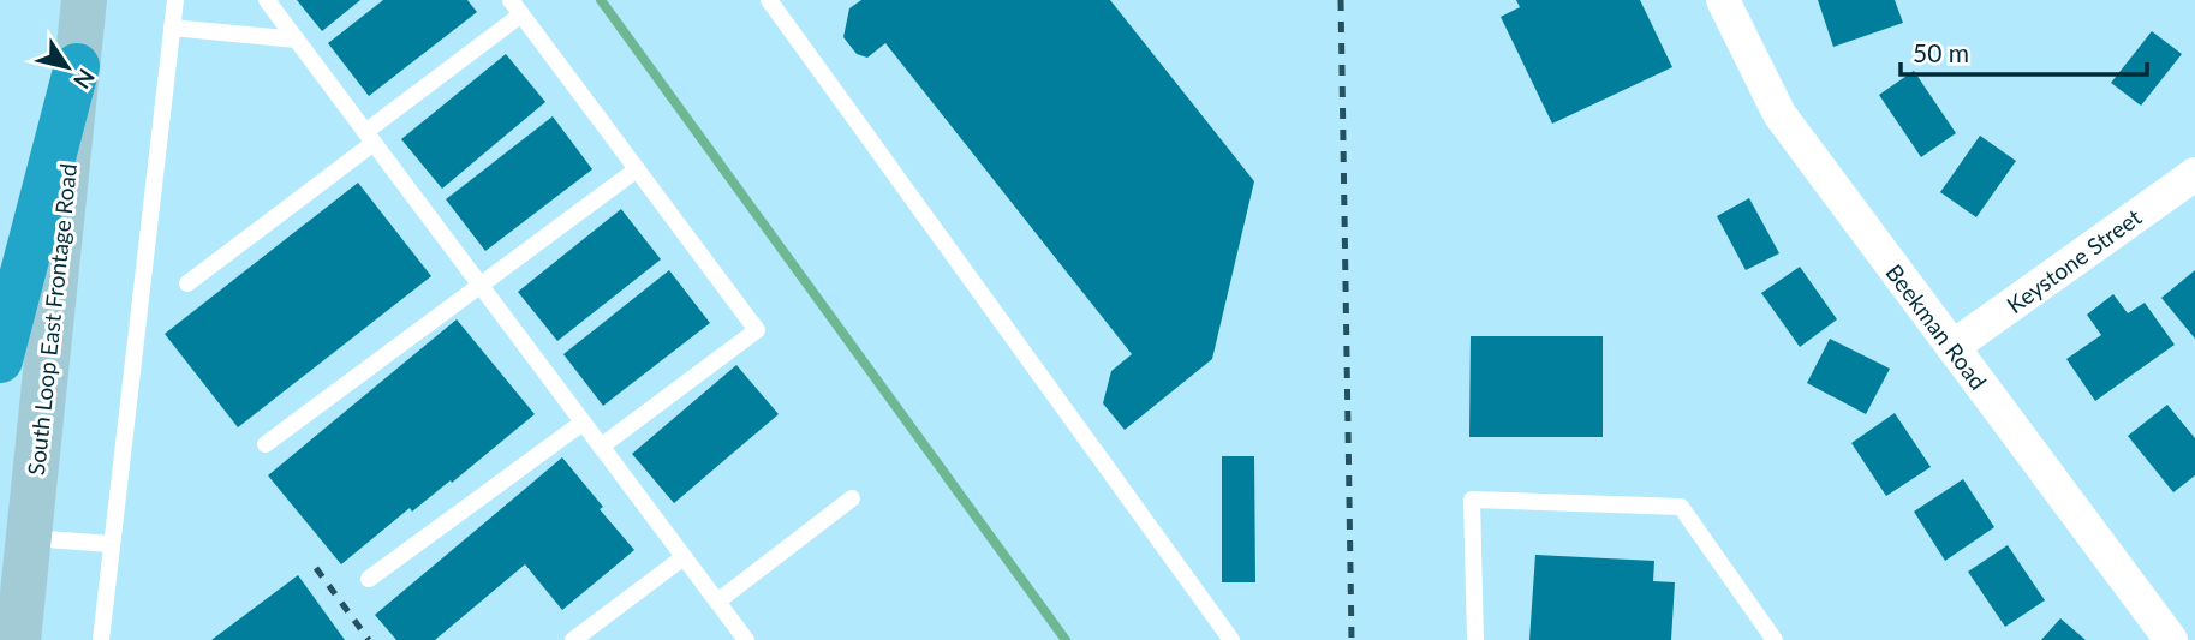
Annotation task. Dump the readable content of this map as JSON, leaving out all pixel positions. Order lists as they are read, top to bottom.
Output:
{
  "streets": {
    "main road": ["South Loop East Frontage Road"],
    "street": ["Keystone Street", "Beekman Road"]
  },
  "crossings": [
    ["Keystone Street", "Beekman Road"]
  ],
  "scale_bar": "50 m",
  "north": "bottom right"
}
